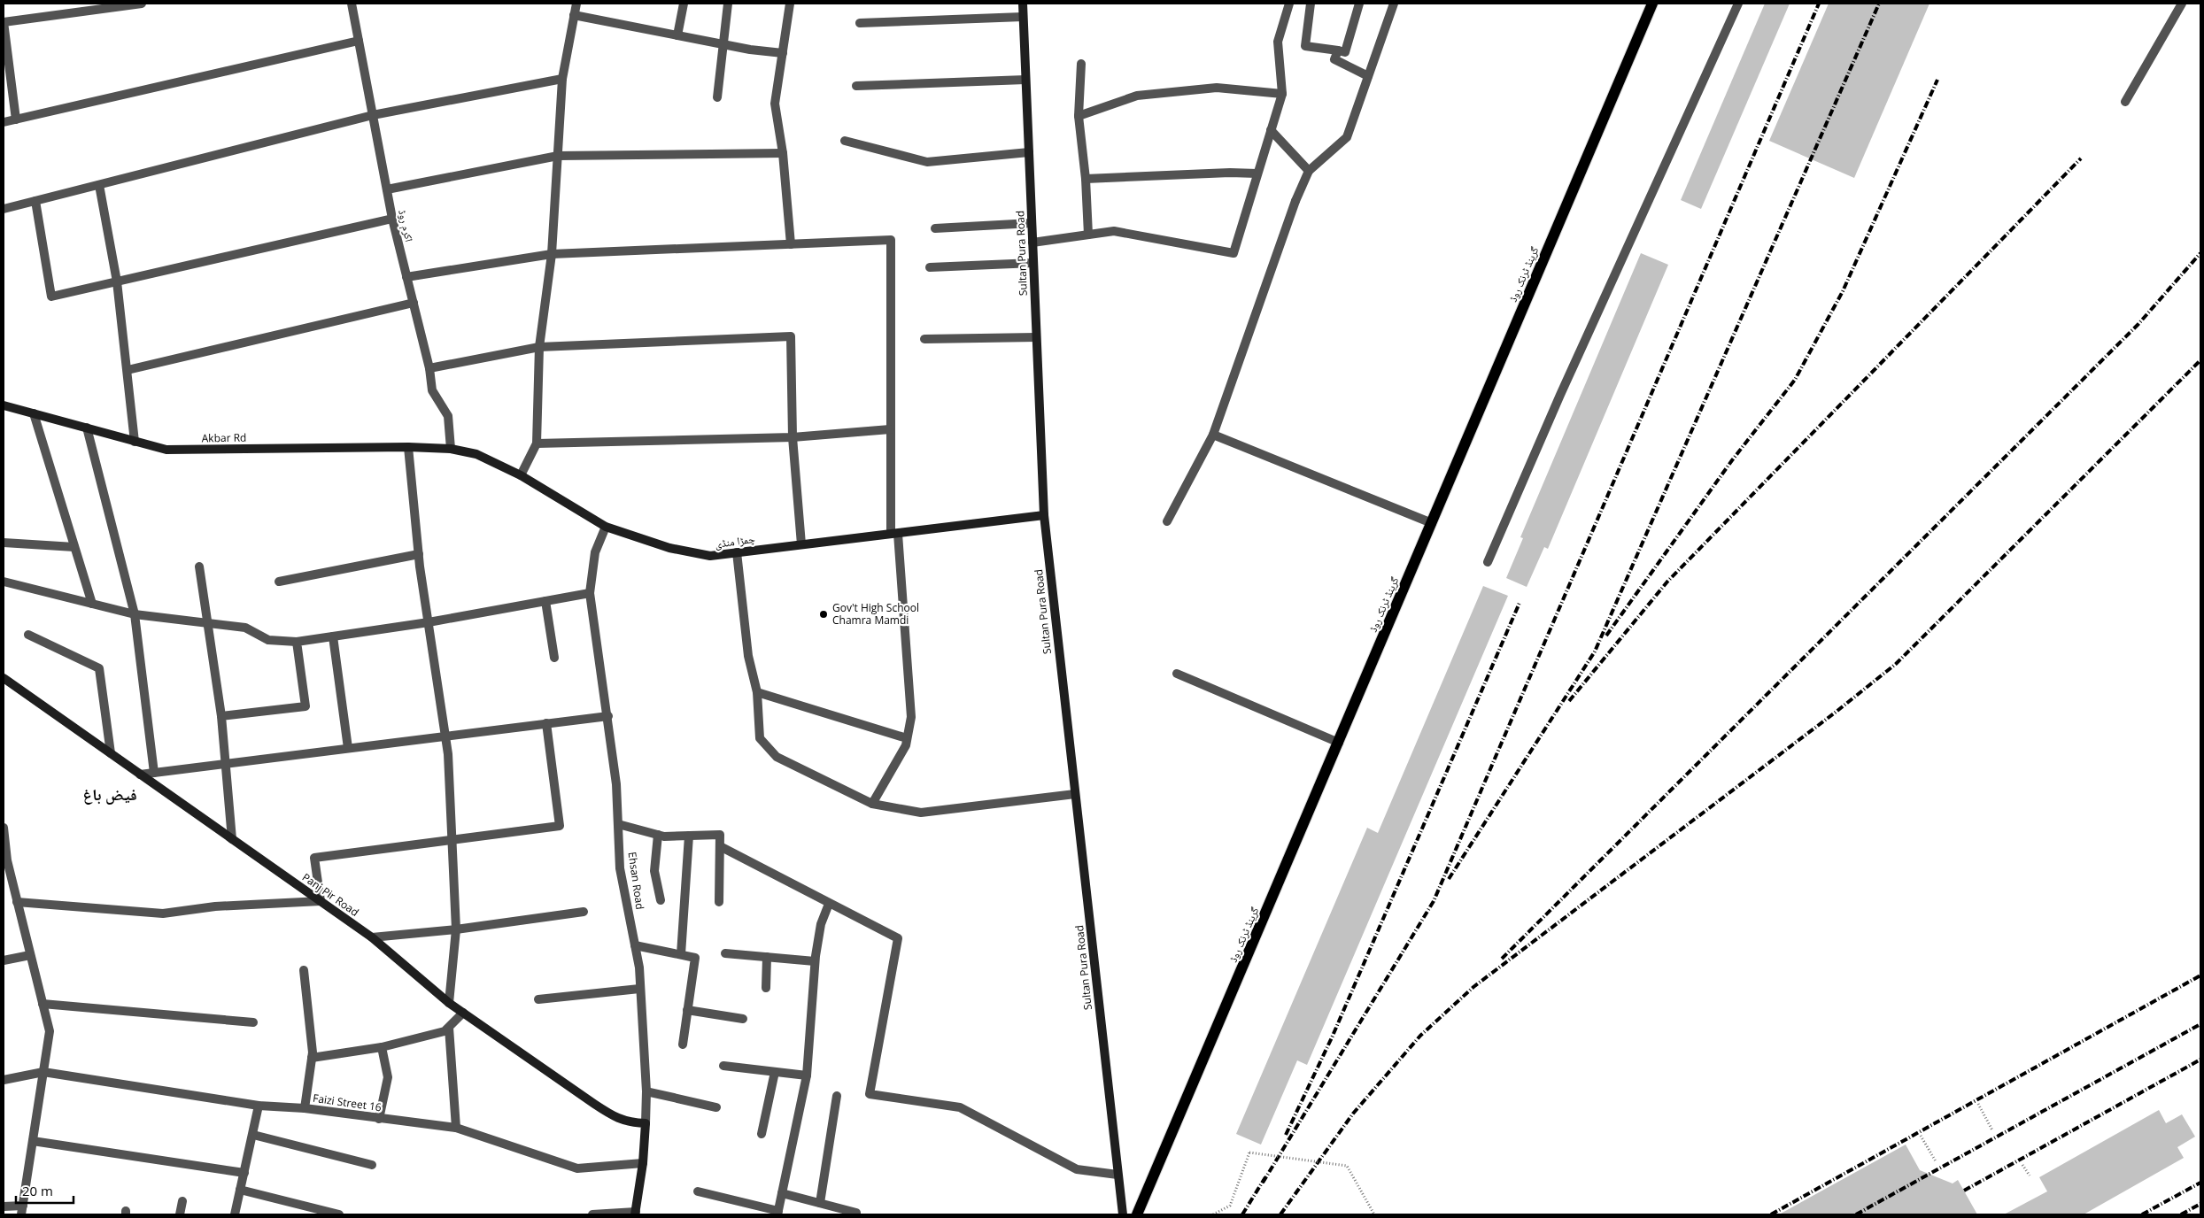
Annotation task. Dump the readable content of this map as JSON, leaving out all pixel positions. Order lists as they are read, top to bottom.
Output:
{
  "streets": {
    "main road": [
      "Sultan Pura Road",
      "گرینڈ ٹرنک روڈ",
      "Akbar Rd",
      "چمڑا منڈی",
      "Ehsan Road",
      "Panj Pir Road"
    ],
    "street": ["اکرم روڈ", "Faizi Street 16"]
  },
  "crossings": [
    ["اکرم روڈ", "Akbar Rd"],
    ["اکرم روڈ", "چمڑا منڈی"],
    ["Sultan Pura Road", "چمڑا منڈی"],
    ["Akbar Rd", "چمڑا منڈی"],
    ["چمڑا منڈی", "Ehsan Road"],
    ["Ehsan Road", "Panj Pir Road"],
    ["Ehsan Road", "Faizi Street 16"]
  ],
  "districts": ["فیض باغ"],
  "places": ["Gov't High School Chamra Mamdi"],
  "scale_bar": "20 m"
}
